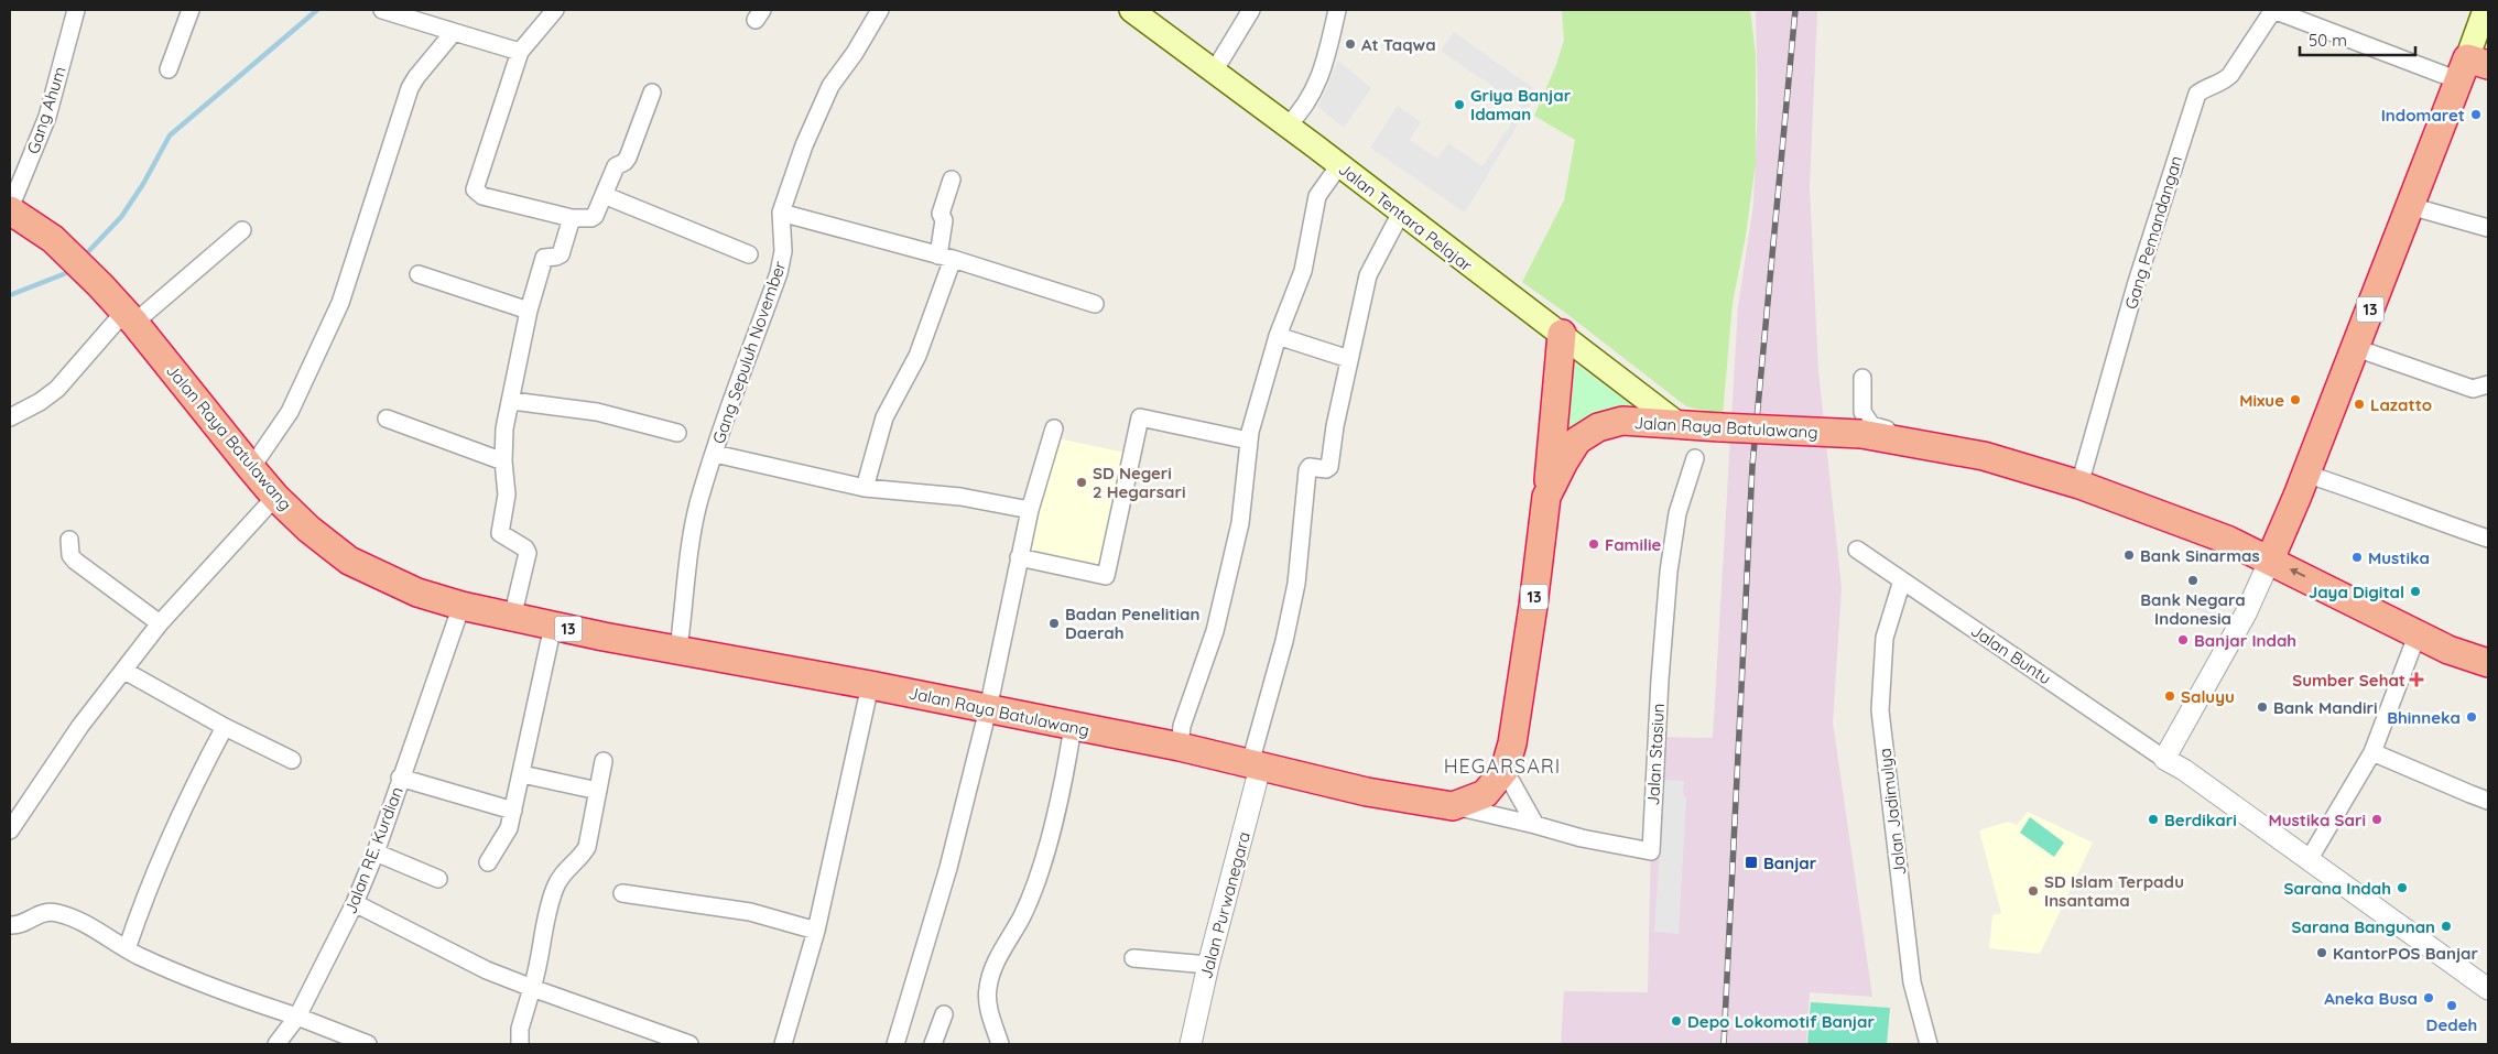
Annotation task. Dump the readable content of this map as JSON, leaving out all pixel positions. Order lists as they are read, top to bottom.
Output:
{
  "streets": {
    "highway": ["13", "Jalan Raya Batulawang"],
    "main road": ["Jalan Tentara Pelajar"],
    "street": [
      "Gang Ahum",
      "Gang Pemandangan",
      "Gang Sepuluh November",
      "Jalan Buntu",
      "Jalan Stasiun",
      "Jalan Jadimulya",
      "Jalan RE. Kurdian",
      "Jalan Purwanegara"
    ]
  },
  "crossings": [
    ["Gang Ahum", "Jalan Raya Batulawang"],
    ["Jalan Tentara Pelajar", "Jalan Raya Batulawang"],
    ["Gang Pemandangan", "13"],
    ["Gang Pemandangan", "Jalan Raya Batulawang"],
    ["13", "Jalan Raya Batulawang"],
    ["Gang Sepuluh November", "Jalan Raya Batulawang"],
    ["Jalan Raya Batulawang", "Jalan Stasiun"],
    ["Jalan Raya Batulawang", "Jalan RE. Kurdian"],
    ["Jalan Raya Batulawang", "Jalan Purwanegara"],
    ["Jalan Buntu", "Jalan Jadimulya"]
  ],
  "districts": ["HEGARSARI"],
  "places": {
    "other": [
      "At Taqwa",
      "Griya Banjar Idaman",
      "Indomaret",
      "Mixue",
      "Lazatto",
      "SD Negeri 2 Hegarsari",
      "Familie",
      "Bank Sinarmas",
      "Mustika",
      "Bank Negara Indonesia",
      "Jaya Digital",
      "Badan Penelitian Daerah",
      "Banjar Indah",
      "Saluyu",
      "Bank Mandiri",
      "Bhinneka",
      "Berdikari",
      "Mustika Sari",
      "Sarana Indah",
      "SD Islam Terpadu Insantama",
      "Sarana Bangunan",
      "KantorPOS Banjar",
      "Aneka Busa",
      "Dedeh",
      "Depo Lokomotif Banjar"
    ],
    "health": ["Sumber Sehat"],
    "transit": ["Banjar"]
  },
  "scale_bar": "50 m"
}
